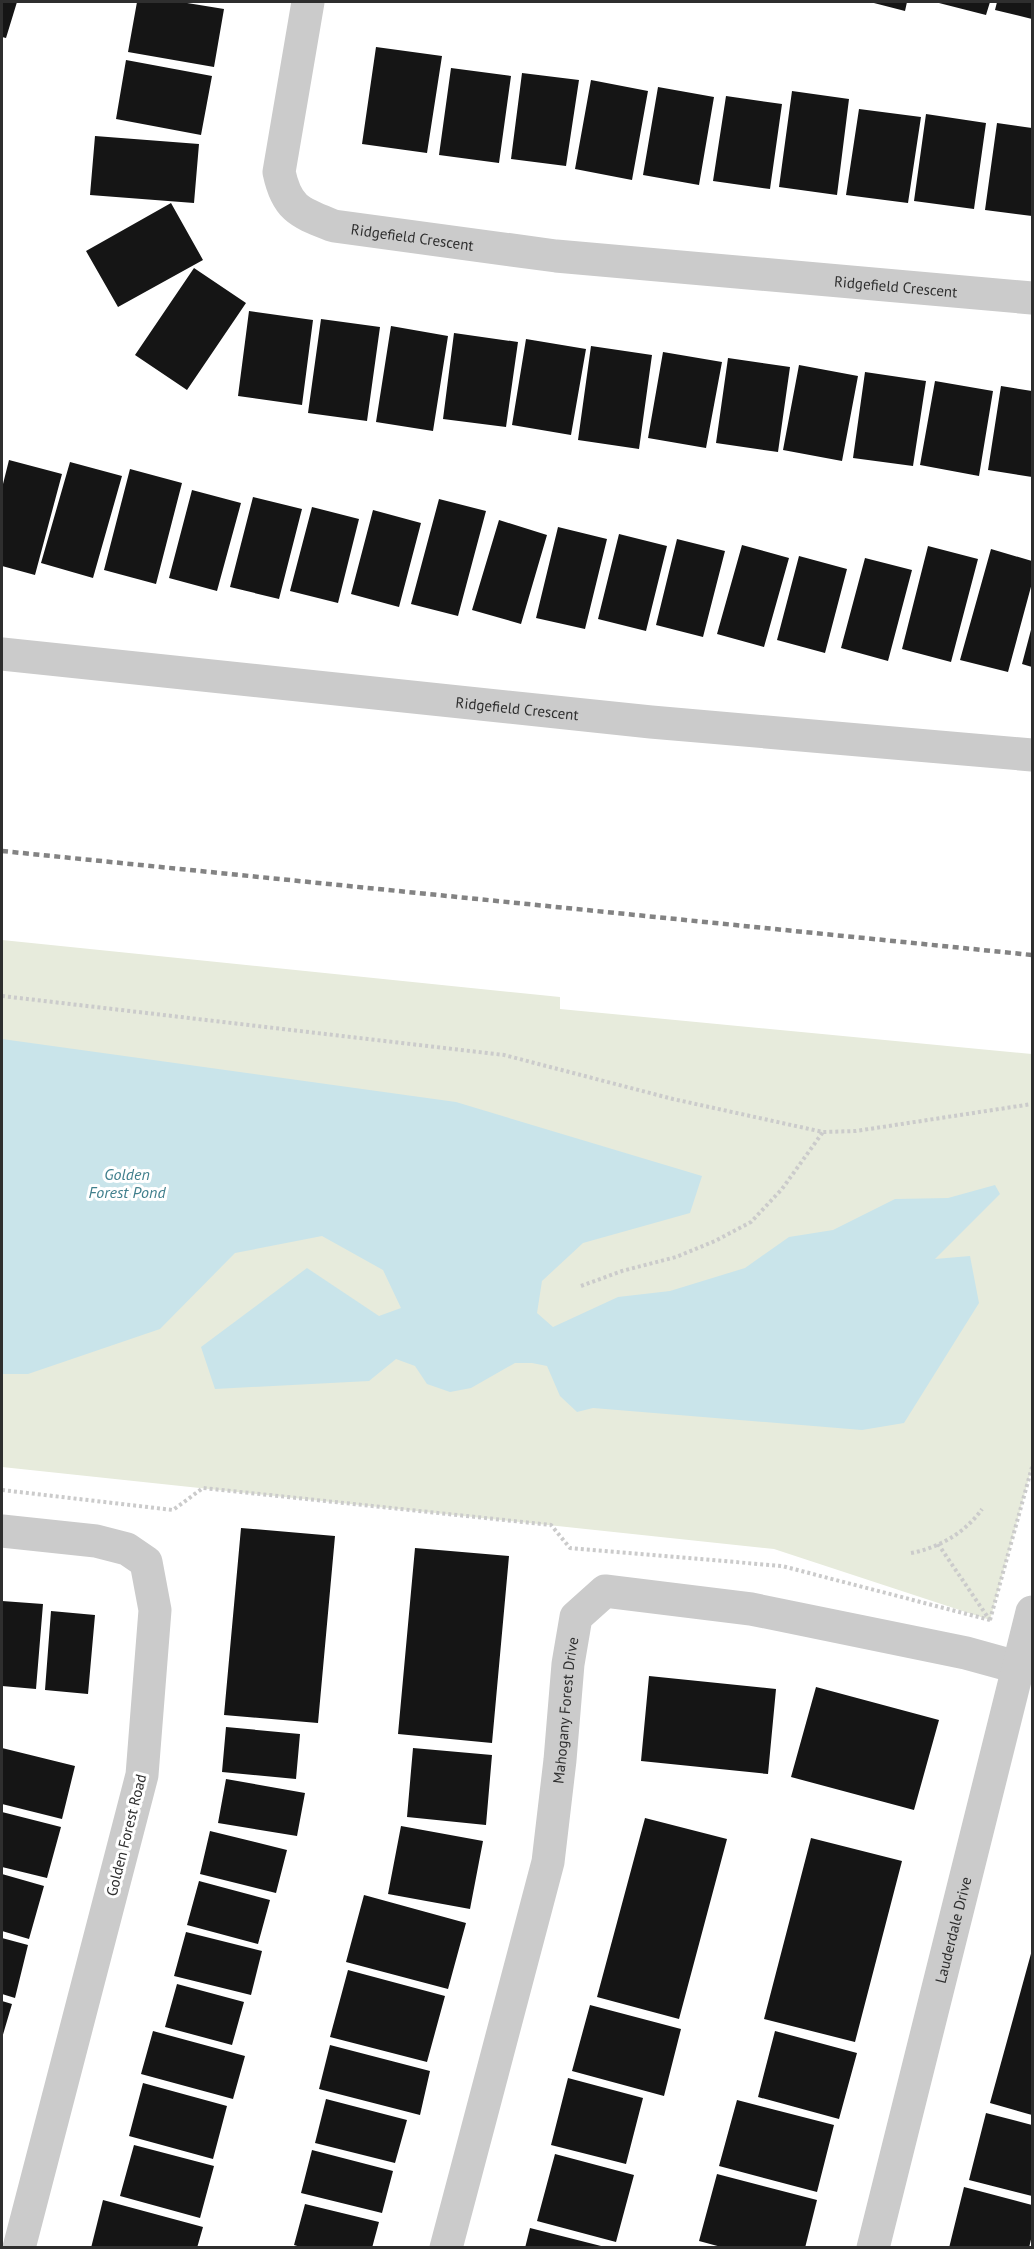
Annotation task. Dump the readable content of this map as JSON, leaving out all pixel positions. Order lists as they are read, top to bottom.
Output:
{
  "streets": {
    "street": [
      "Ridgefield Crescent",
      "Mahogany Forest Drive",
      "Golden Forest Road",
      "Lauderdale Drive"
    ]
  },
  "crossings": [
    ["Mahogany Forest Drive", "Lauderdale Drive"]
  ],
  "water": ["Golden Forest Pond"]
}
